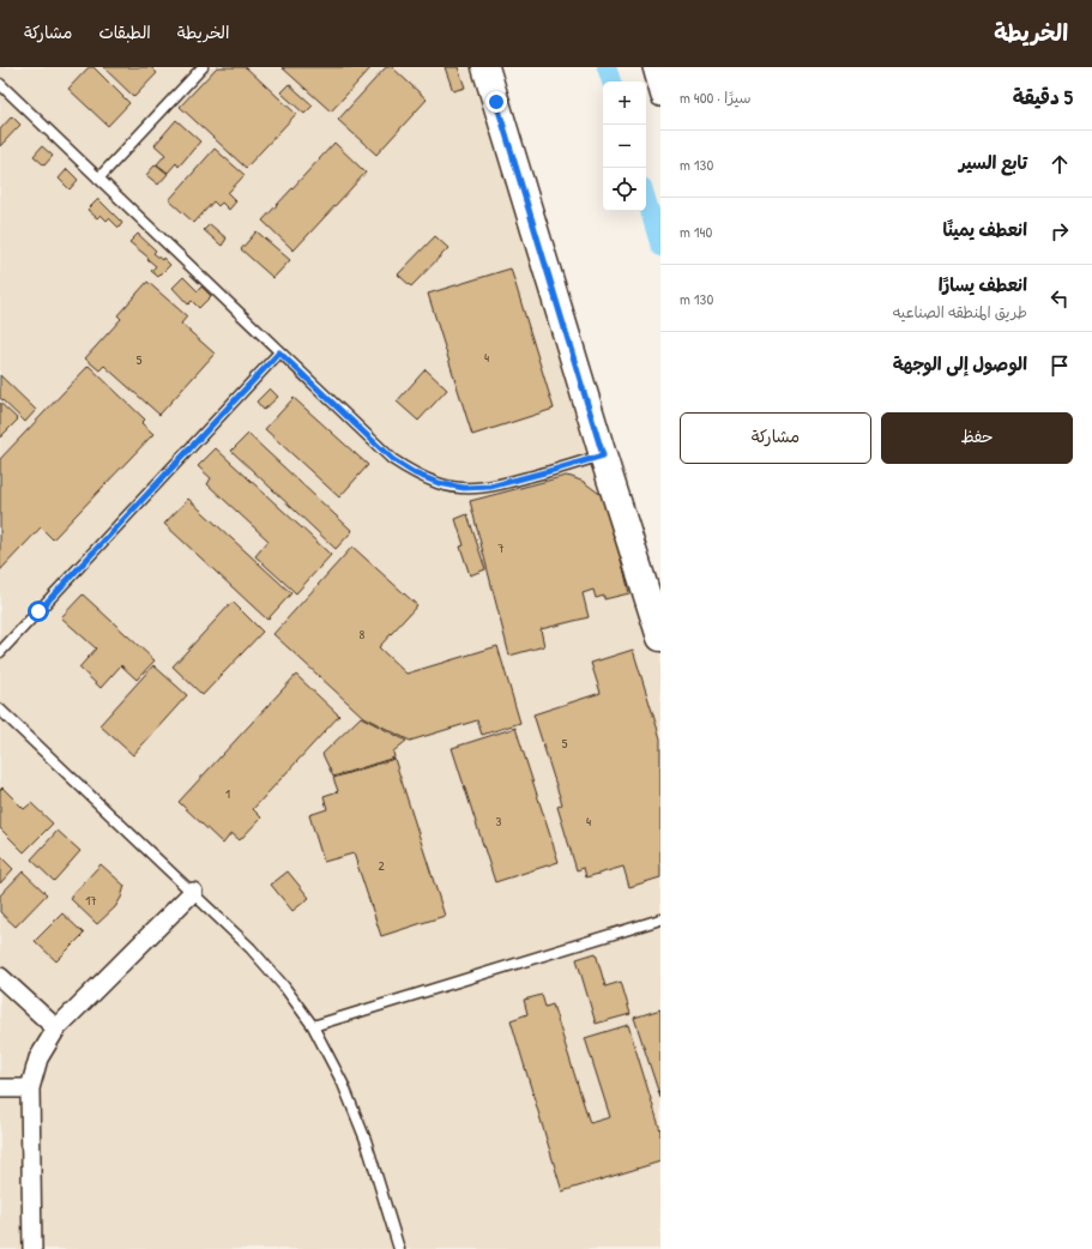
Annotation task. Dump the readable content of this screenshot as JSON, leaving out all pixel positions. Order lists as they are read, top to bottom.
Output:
{
  "house_numbers": [
    "4",
    "5",
    "7",
    "8",
    "5",
    "1",
    "3",
    "4",
    "2",
    "17"
  ],
  "page": {
    "header": "الخريطة",
    "nav": ["الخريطة", "الطبقات", "مشاركة"],
    "heading": ["5 دقيقة", "سيرًا · 400 m"],
    "map_buttons": ["+", "−"],
    "list": [
      ["تابع السير", "130 m"],
      ["انعطف يمينًا", "140 m"],
      ["انعطف يسارًا", "طريق المنطقه الصناعيه", "130 m"],
      "الوصول إلى الوجهة"
    ],
    "buttons": ["حفظ", "مشاركة"]
  }
}
